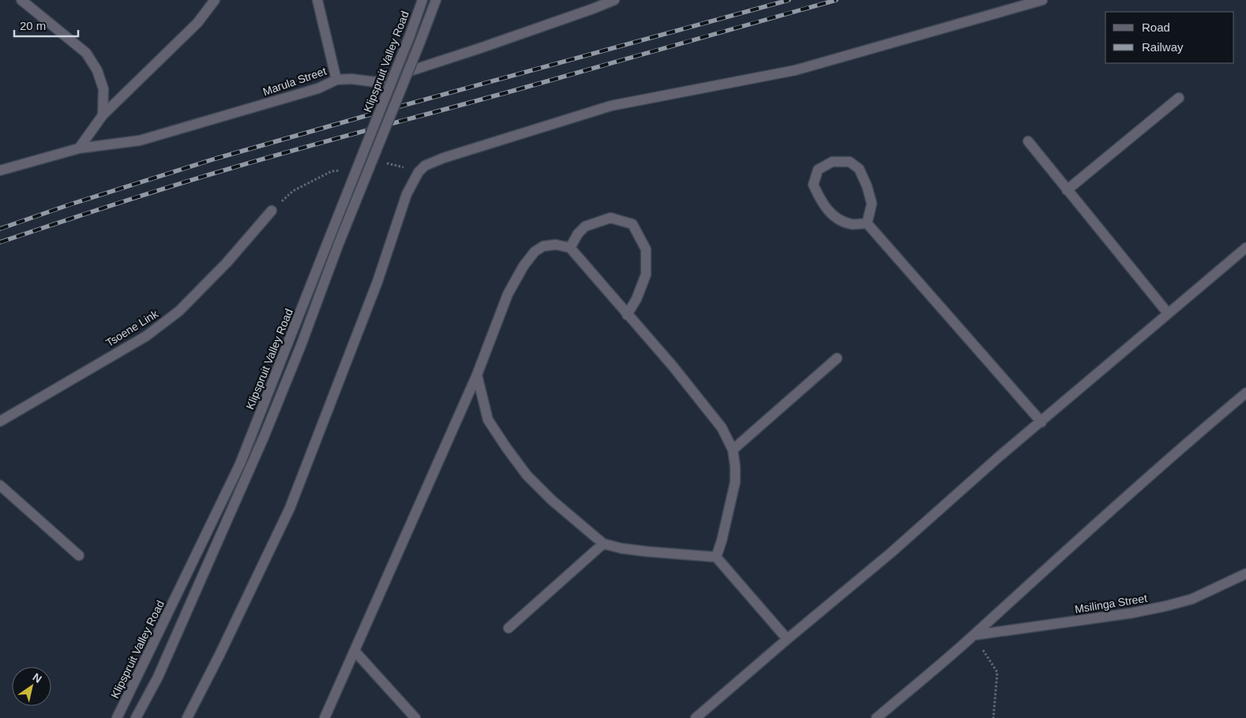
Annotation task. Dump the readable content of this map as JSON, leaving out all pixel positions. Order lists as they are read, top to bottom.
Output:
{
  "streets": {
    "street": [
      "Klipspruit Valley Road",
      "Marula Street",
      "Tsoene Link",
      "Msilinga Street"
    ]
  },
  "legend": ["Road", "Railway"],
  "scale_bar": "20 m",
  "north": "top right"
}
